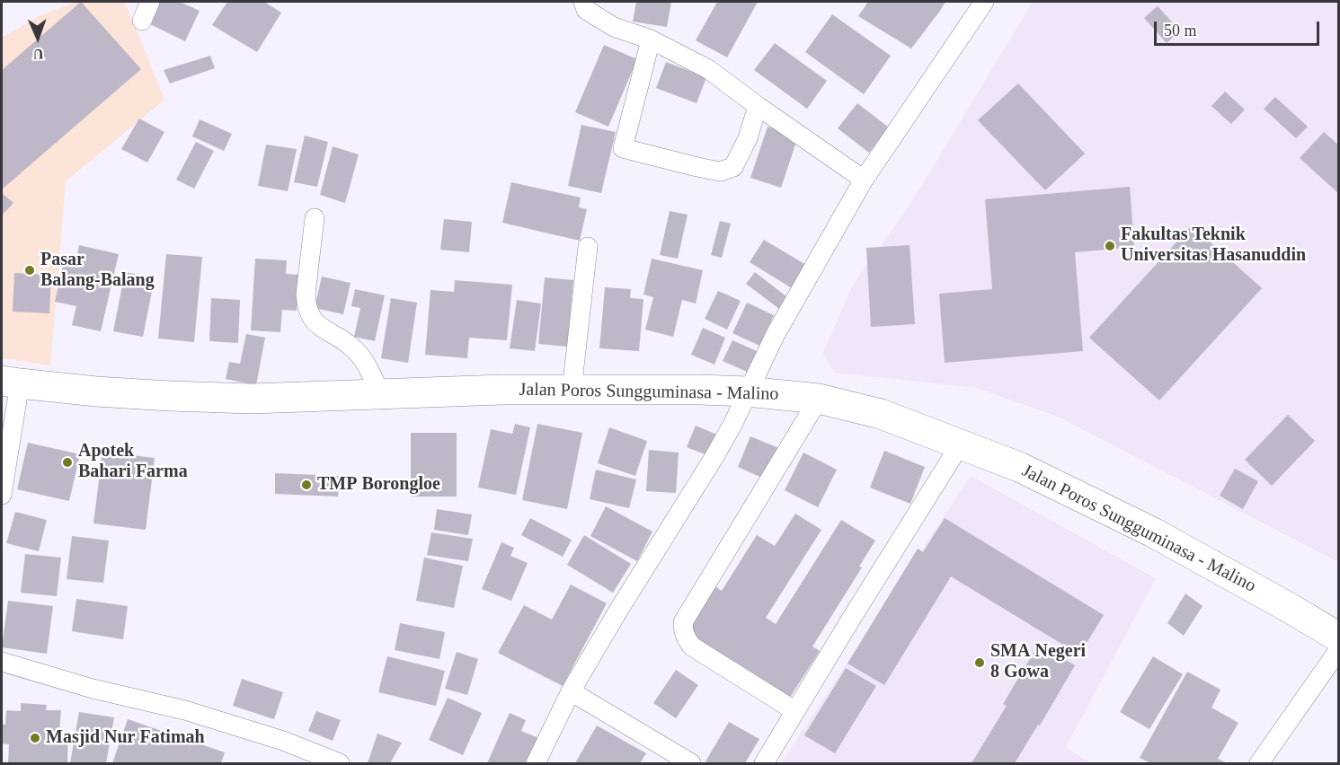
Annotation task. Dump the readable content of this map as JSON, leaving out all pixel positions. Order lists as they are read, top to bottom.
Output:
{
  "streets": {
    "main road": ["Jalan Poros Sungguminasa - Malino"]
  },
  "places": [
    "Fakultas Teknik Universitas Hasanuddin",
    "Pasar Balang-Balang",
    "Apotek Bahari Farma",
    "TMP Borongloe",
    "SMA Negeri 8 Gowa",
    "Masjid Nur Fatimah"
  ],
  "scale_bar": "50 m",
  "north": "bottom"
}
